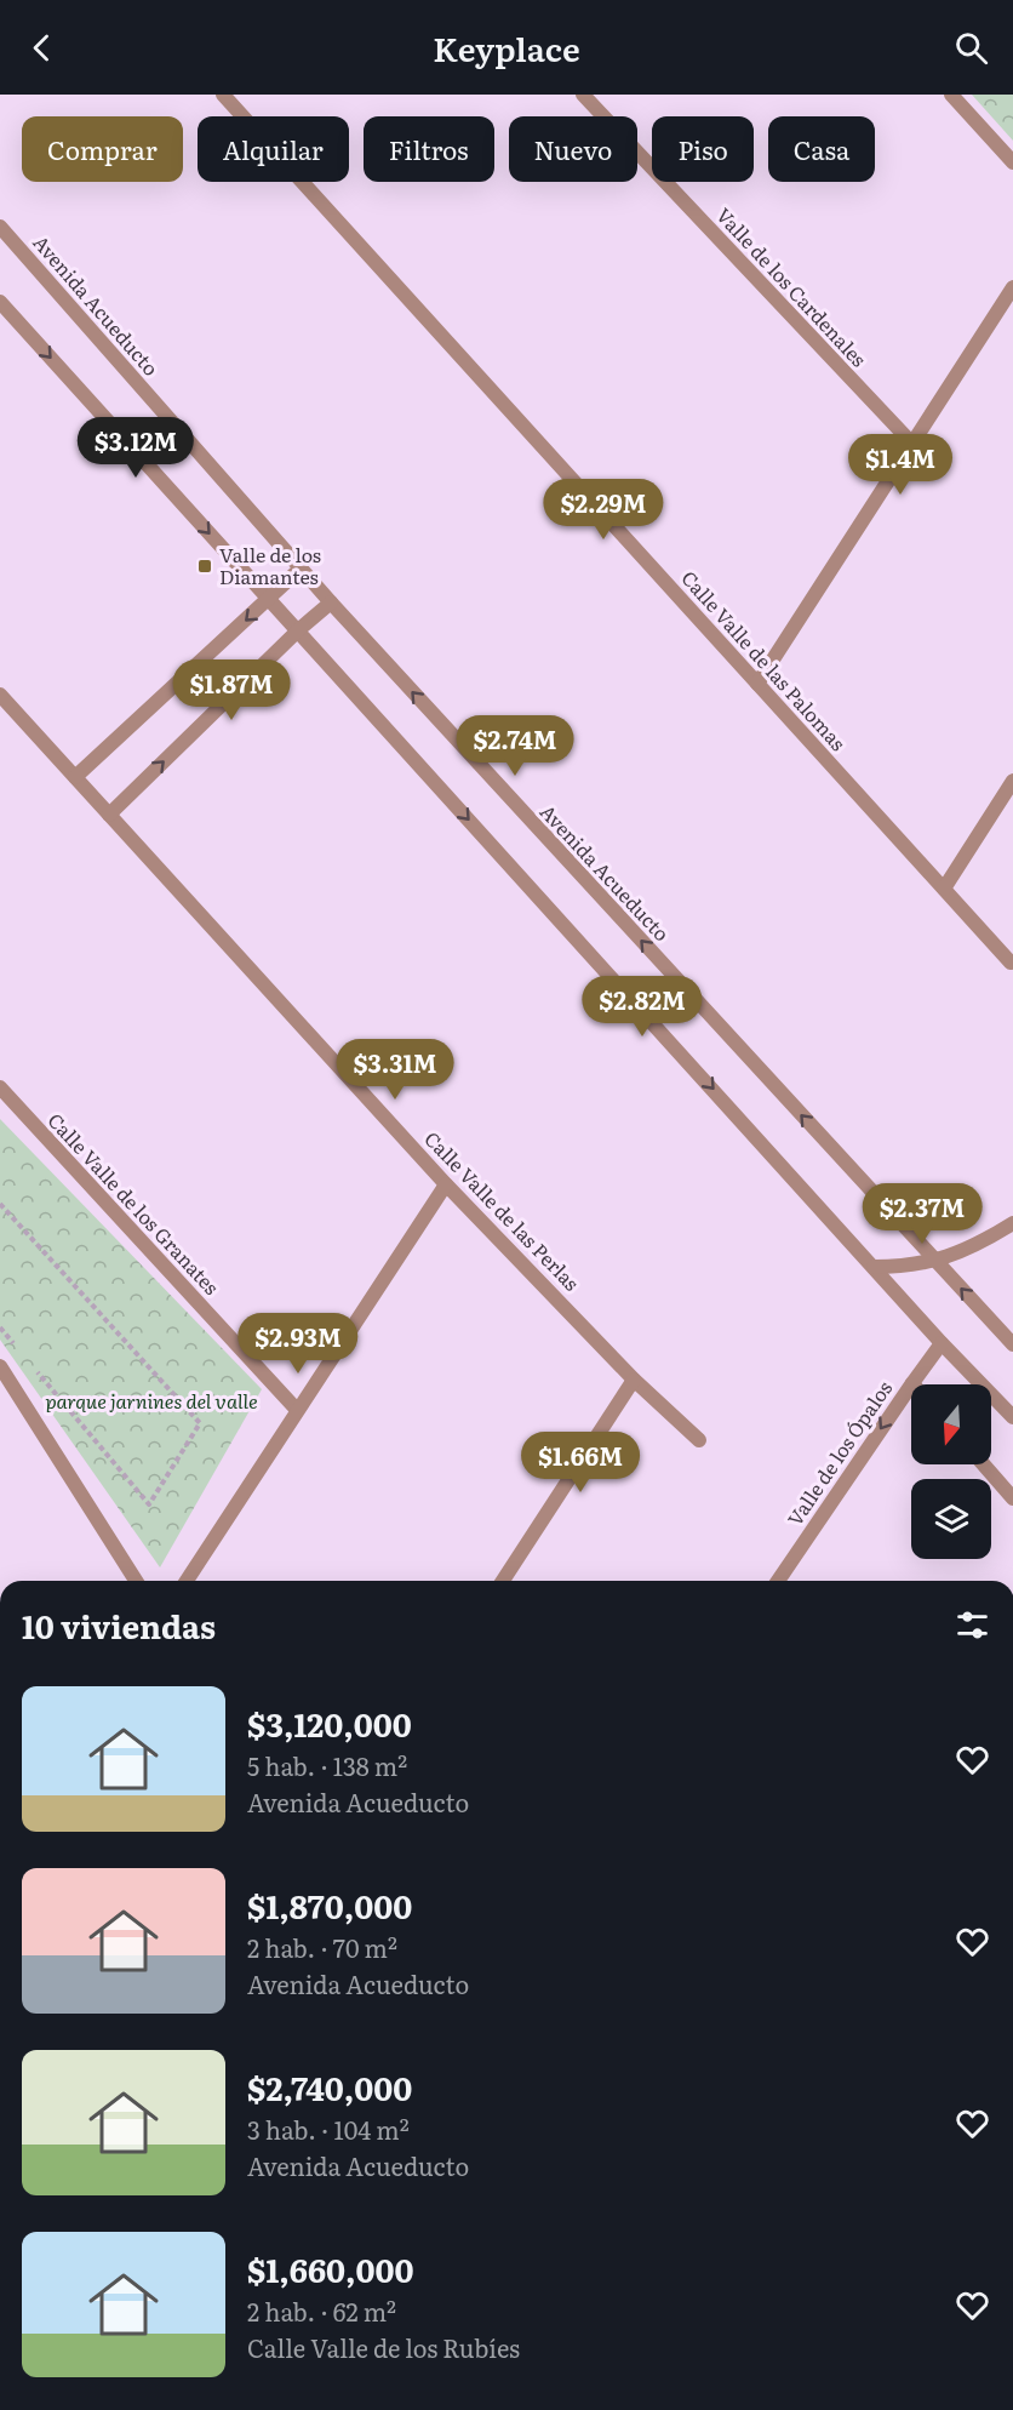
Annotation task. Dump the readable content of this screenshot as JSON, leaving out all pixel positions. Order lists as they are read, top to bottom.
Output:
{
  "streets": {
    "street": [
      "Valle de los Cardenales",
      "Avenida Acueducto",
      "Calle Valle de las Palomas",
      "Calle Valle de los Granates",
      "Calle Valle de las Perlas",
      "Valle de los Ópalos"
    ]
  },
  "one_way": ["Valle de los Ópalos"],
  "parks": ["parque jarnines del valle"],
  "places": {
    "transit": ["Valle de los Diamantes"]
  },
  "north": "bottom",
  "page": {
    "header": "Keyplace",
    "chip": [
      "Comprar",
      "Alquilar",
      "Filtros",
      "Nuevo",
      "Piso",
      "Casa"
    ],
    "price": [
      "$3.12M",
      "$1.4M",
      "$2.29M",
      "$1.87M",
      "$2.74M",
      "$2.82M",
      "$3.31M",
      "$2.37M",
      "$2.93M",
      "$1.66M"
    ],
    "heading": "10 viviendas",
    "list": [
      {
        "name": "$3,120,000",
        "note": "5 hab. · 138 m² · Avenida Acueducto"
      },
      {
        "name": "$1,870,000",
        "note": "2 hab. · 70 m² · Avenida Acueducto"
      },
      {
        "name": "$2,740,000",
        "note": "3 hab. · 104 m² · Avenida Acueducto"
      },
      {
        "name": "$1,660,000",
        "note": "2 hab. · 62 m² · Calle Valle de los Rubíes"
      }
    ]
  }
}
